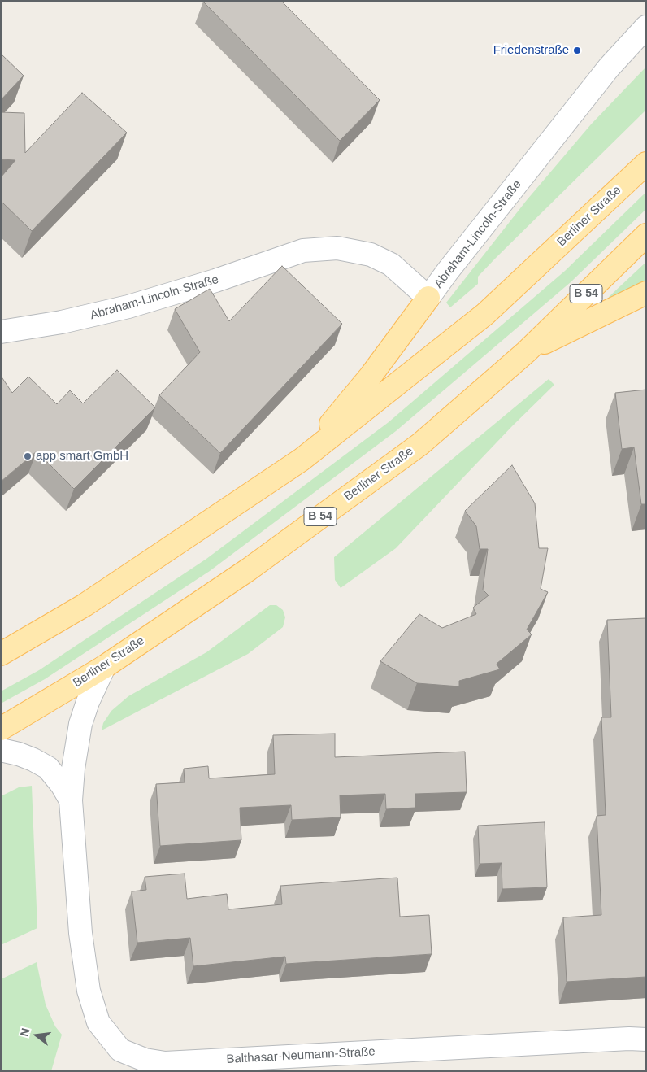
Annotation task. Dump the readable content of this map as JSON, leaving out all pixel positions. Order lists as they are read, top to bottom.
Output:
{
  "streets": {
    "main road": ["Berliner Straße", "B 54"],
    "street": ["Abraham-Lincoln-Straße", "Balthasar-Neumann-Straße"]
  },
  "crossings": [
    ["Berliner Straße", "Balthasar-Neumann-Straße"]
  ],
  "places": ["Friedenstraße", "app smart GmbH"],
  "north": "left"
}
